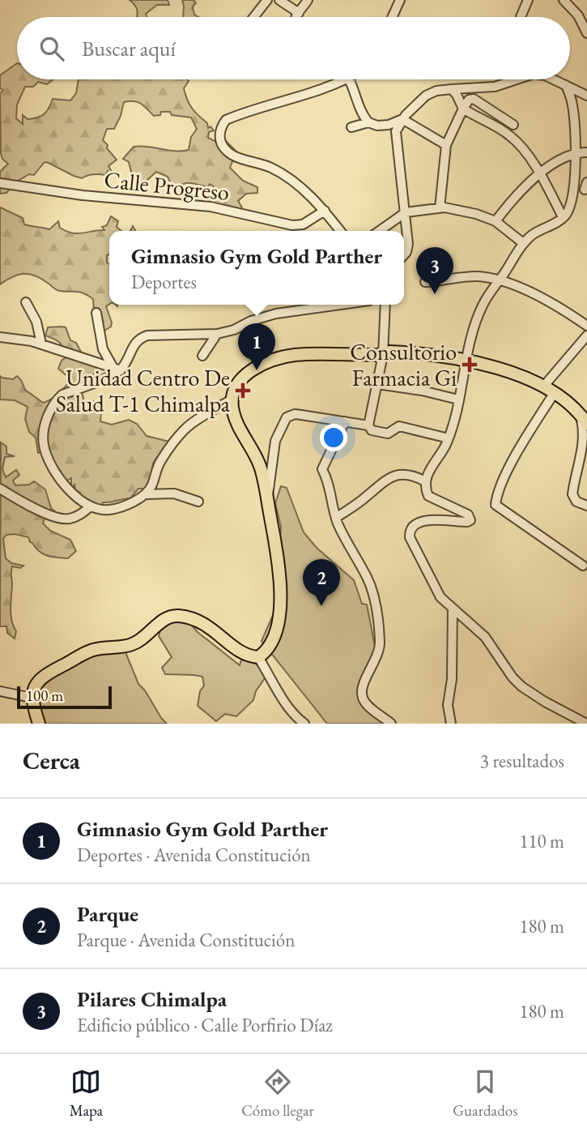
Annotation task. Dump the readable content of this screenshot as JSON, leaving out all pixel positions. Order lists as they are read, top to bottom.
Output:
{
  "streets": {
    "street": ["Calle Progreso"]
  },
  "places": {
    "health": ["Consultorio Farmacia Gi", "Unidad Centro De Salud T-1 Chimalpa"]
  },
  "scale_bar": "100 m",
  "page": {
    "search": "Buscar aquí",
    "popup": ["Gimnasio Gym Gold Parther", "Deportes"],
    "pins": ["3", "1", "2"],
    "scale": "100 m",
    "heading": ["Cerca", "3 resultados"],
    "list": [
      {
        "mark": "1",
        "name": "Gimnasio Gym Gold Parther",
        "note": "Deportes · Avenida Constitución",
        "value": "110 m"
      },
      {
        "mark": "2",
        "name": "Parque",
        "note": "Parque · Avenida Constitución",
        "value": "180 m"
      },
      {
        "mark": "3",
        "name": "Pilares Chimalpa",
        "note": "Edificio público · Calle Porfirio Díaz",
        "value": "180 m"
      }
    ],
    "nav": ["Mapa", "Cómo llegar", "Guardados"]
  }
}
